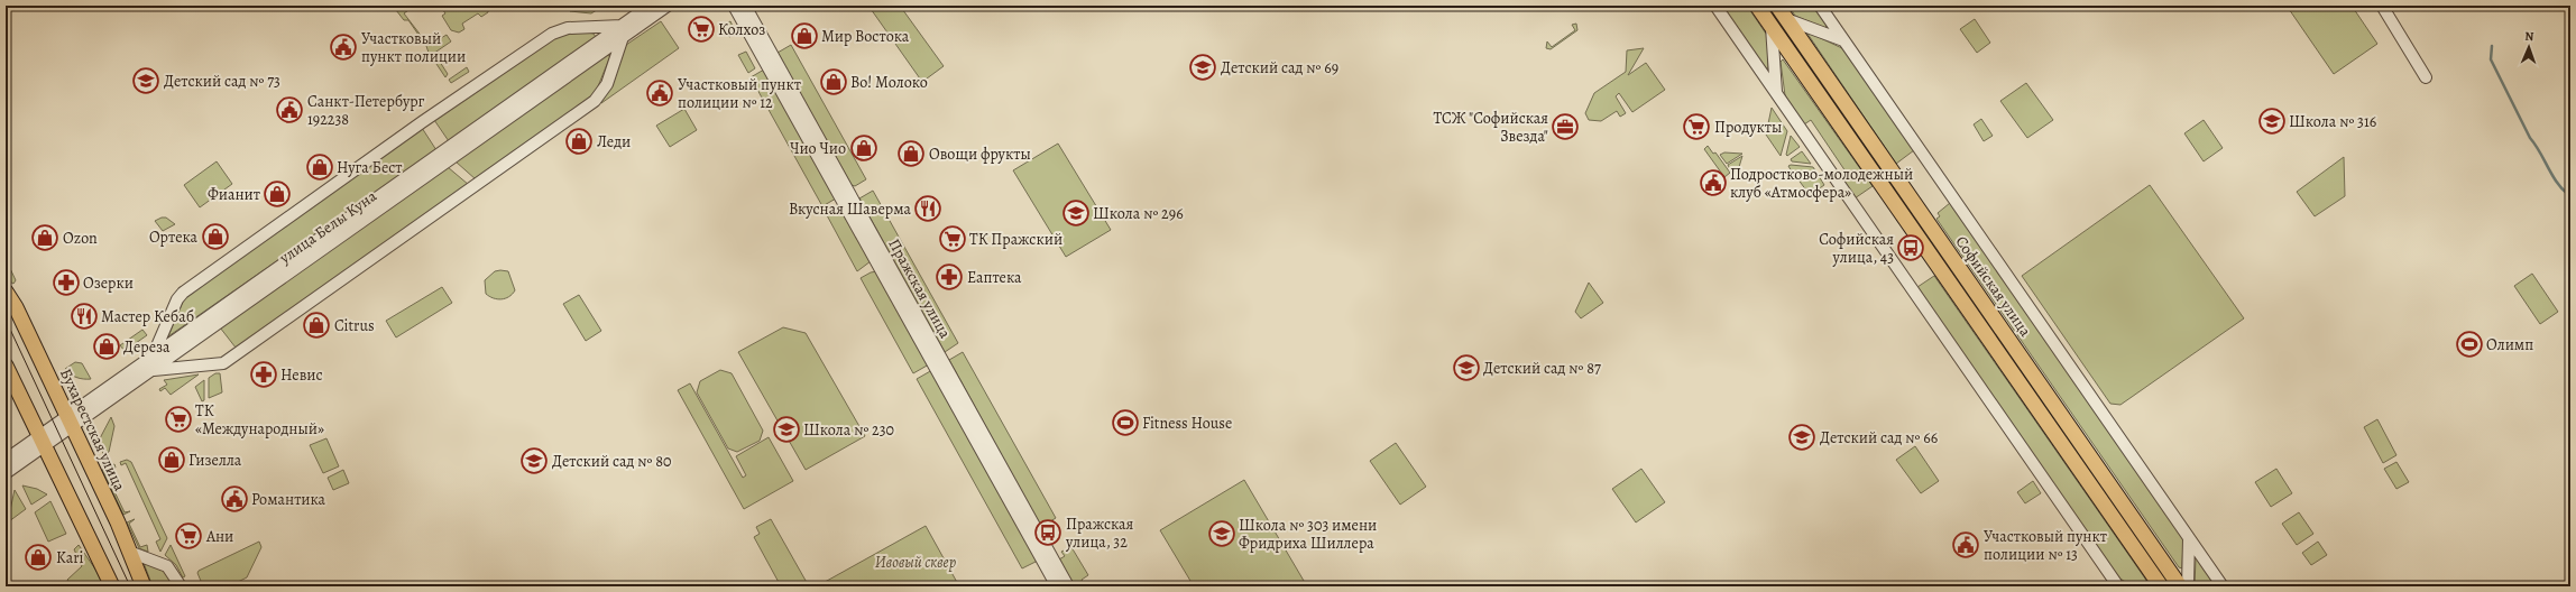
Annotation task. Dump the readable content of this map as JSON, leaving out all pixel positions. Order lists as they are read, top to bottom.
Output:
{
  "streets": {
    "main road": ["Софийская улица", "Бухарестская улица"],
    "street": ["улица Белы Куна", "Пражская улица"]
  },
  "crossings": [
    ["улица Белы Куна", "Бухарестская улица"]
  ],
  "parks": ["Ивовый сквер"],
  "places": {
    "supermarket": [
      "Колхоз",
      "Продукты",
      "ТК Пражский",
      "ТК «Международный»",
      "Ани"
    ],
    "shop": [
      "Мир Востока",
      "Во! Молоко",
      "Леди",
      "Чио Чио",
      "Овощи фрукты",
      "Нуга Бест",
      "Фианит",
      "Ортека",
      "Ozon",
      "Citrus",
      "Дереза",
      "Гизелла",
      "Kari"
    ],
    "public building": [
      "Участковый пункт полиции",
      "Участковый пункт полиции № 12",
      "Санкт-Петербург 192238",
      "Подростково-молодежный клуб «Атмосфера»",
      "Романтика",
      "Участковый пункт полиции № 13"
    ],
    "school or university": [
      "Детский сад № 69",
      "Детский сад № 73",
      "Школа № 316",
      "Школа № 296",
      "Детский сад № 87",
      "Школа № 230",
      "Детский сад № 66",
      "Детский сад № 80",
      "Школа № 303 имени Фридриха Шиллера"
    ],
    "office": ["ТСЖ \"Софийская Звезда\""],
    "restaurant": ["Вкусная Шаверма", "Мастер Кебаб"],
    "bus stop": ["Софийская улица, 43", "Пражская улица, 32"],
    "pharmacy": ["Еаптека", "Озерки", "Невис"],
    "sports": ["Олимп", "Fitness House"]
  },
  "north": "top"
}
